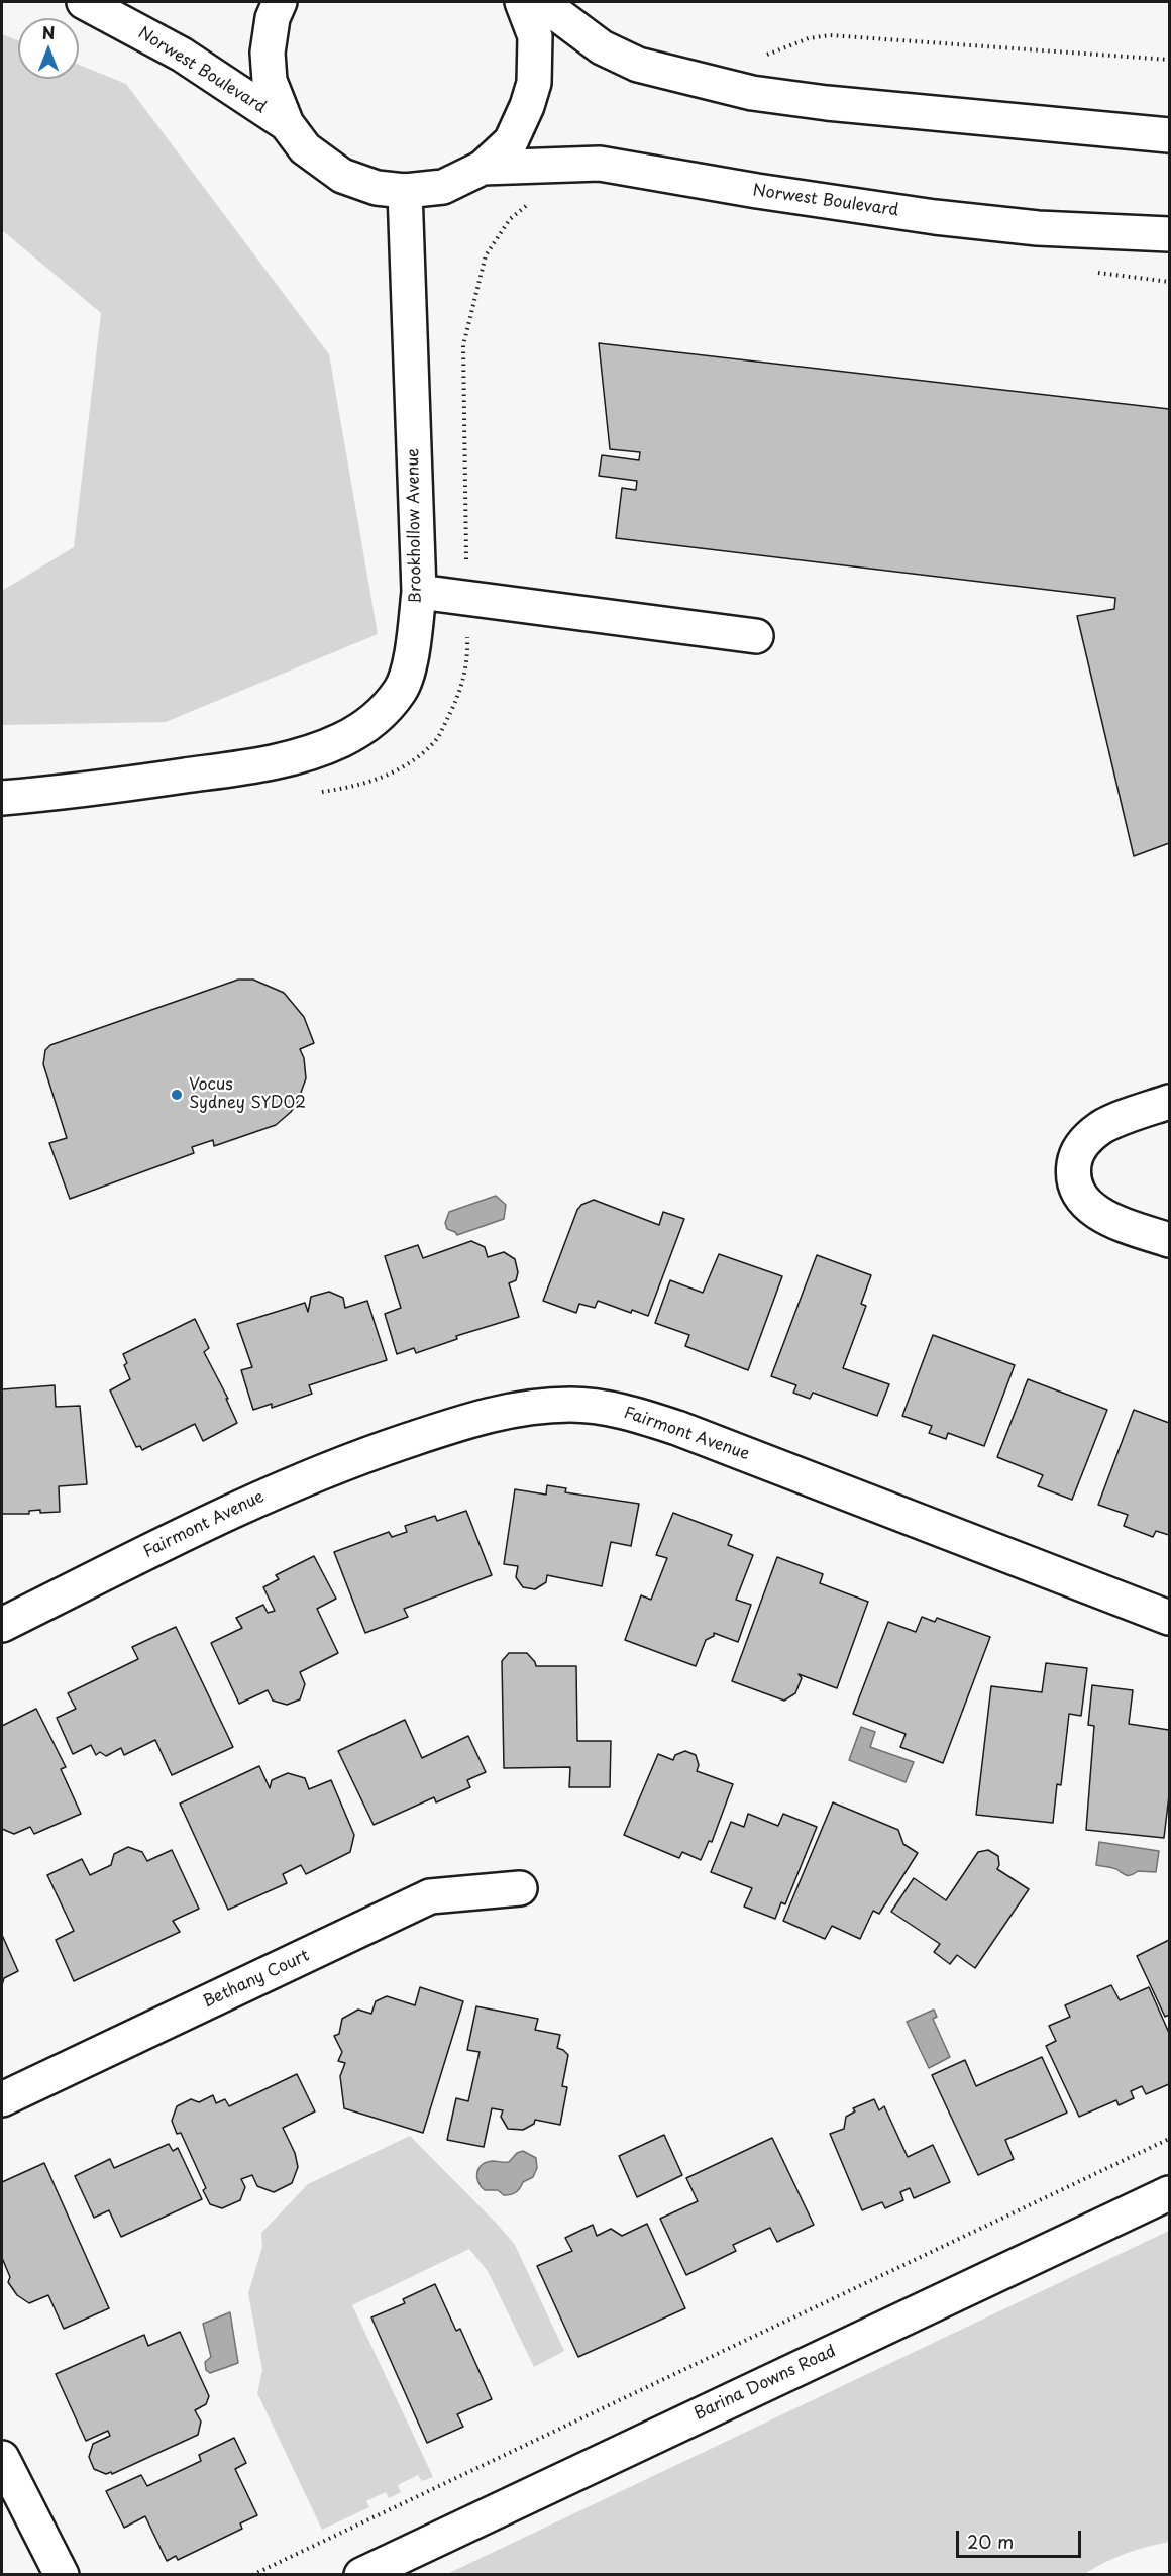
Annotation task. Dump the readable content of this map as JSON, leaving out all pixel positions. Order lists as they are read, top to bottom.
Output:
{
  "streets": {
    "street": [
      "Norwest Boulevard",
      "Brookhollow Avenue",
      "Fairmont Avenue",
      "Bethany Court",
      "Barina Downs Road"
    ]
  },
  "places": ["Vocus Sydney SYD02"],
  "scale_bar": "20 m",
  "north": "top"
}
